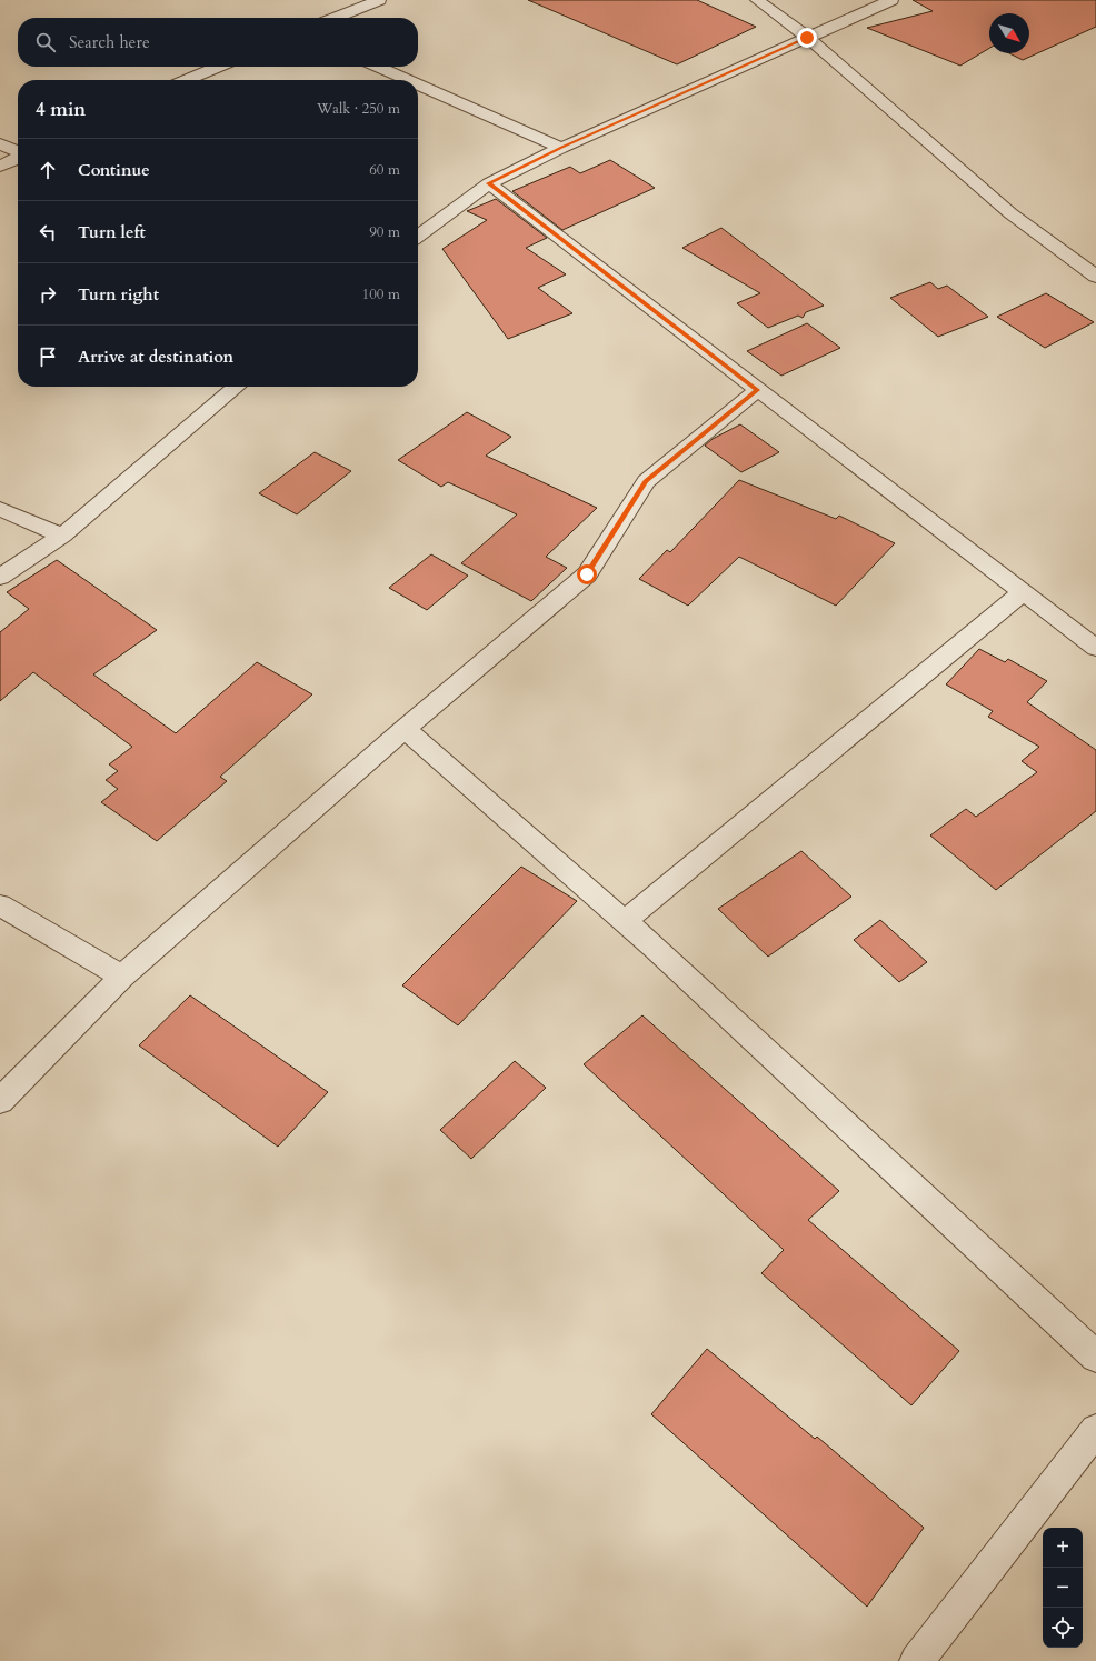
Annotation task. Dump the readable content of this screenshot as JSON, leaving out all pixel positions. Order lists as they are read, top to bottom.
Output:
{
  "north": "bottom right",
  "page": {
    "search": "Search here",
    "heading": ["4 min", "Walk · 250 m"],
    "list": [
      ["Continue", "60 m"],
      ["Turn left", "90 m"],
      ["Turn right", "100 m"],
      "Arrive at destination"
    ],
    "map_buttons": ["+", "−"]
  }
}
